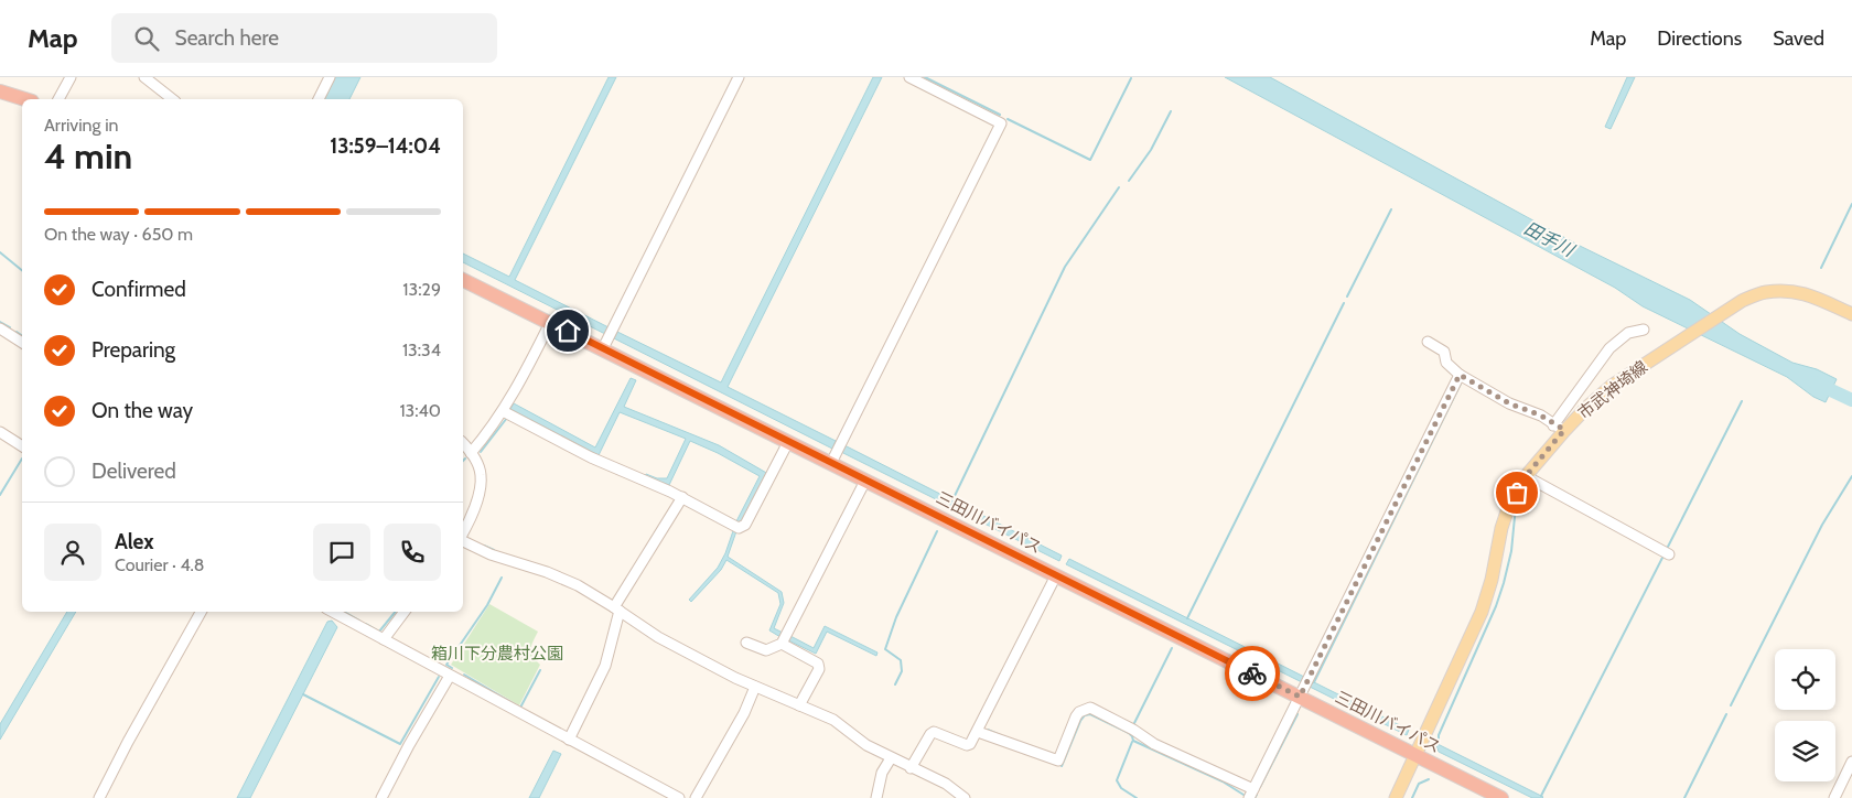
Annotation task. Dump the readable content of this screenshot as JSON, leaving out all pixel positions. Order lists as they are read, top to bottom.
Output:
{
  "streets": {
    "highway": ["三田川バイパス"],
    "main road": ["市武神埼線"]
  },
  "crossings": [
    ["市武神埼線", "三田川バイパス"]
  ],
  "water": ["田手川"],
  "parks": ["箱川下分農村公園"],
  "page": {
    "header": "Map",
    "search": "Search here",
    "nav": ["Map", "Directions", "Saved"],
    "heading": ["4 min", "Arriving in", "13:59–14:04"],
    "panel": ["Alex", "Courier · 4.8"],
    "bar": "On the way · 650 m",
    "list": [
      ["Confirmed", "13:29"],
      ["Preparing", "13:34"],
      ["On the way", "13:40"],
      "Delivered"
    ]
  }
}
